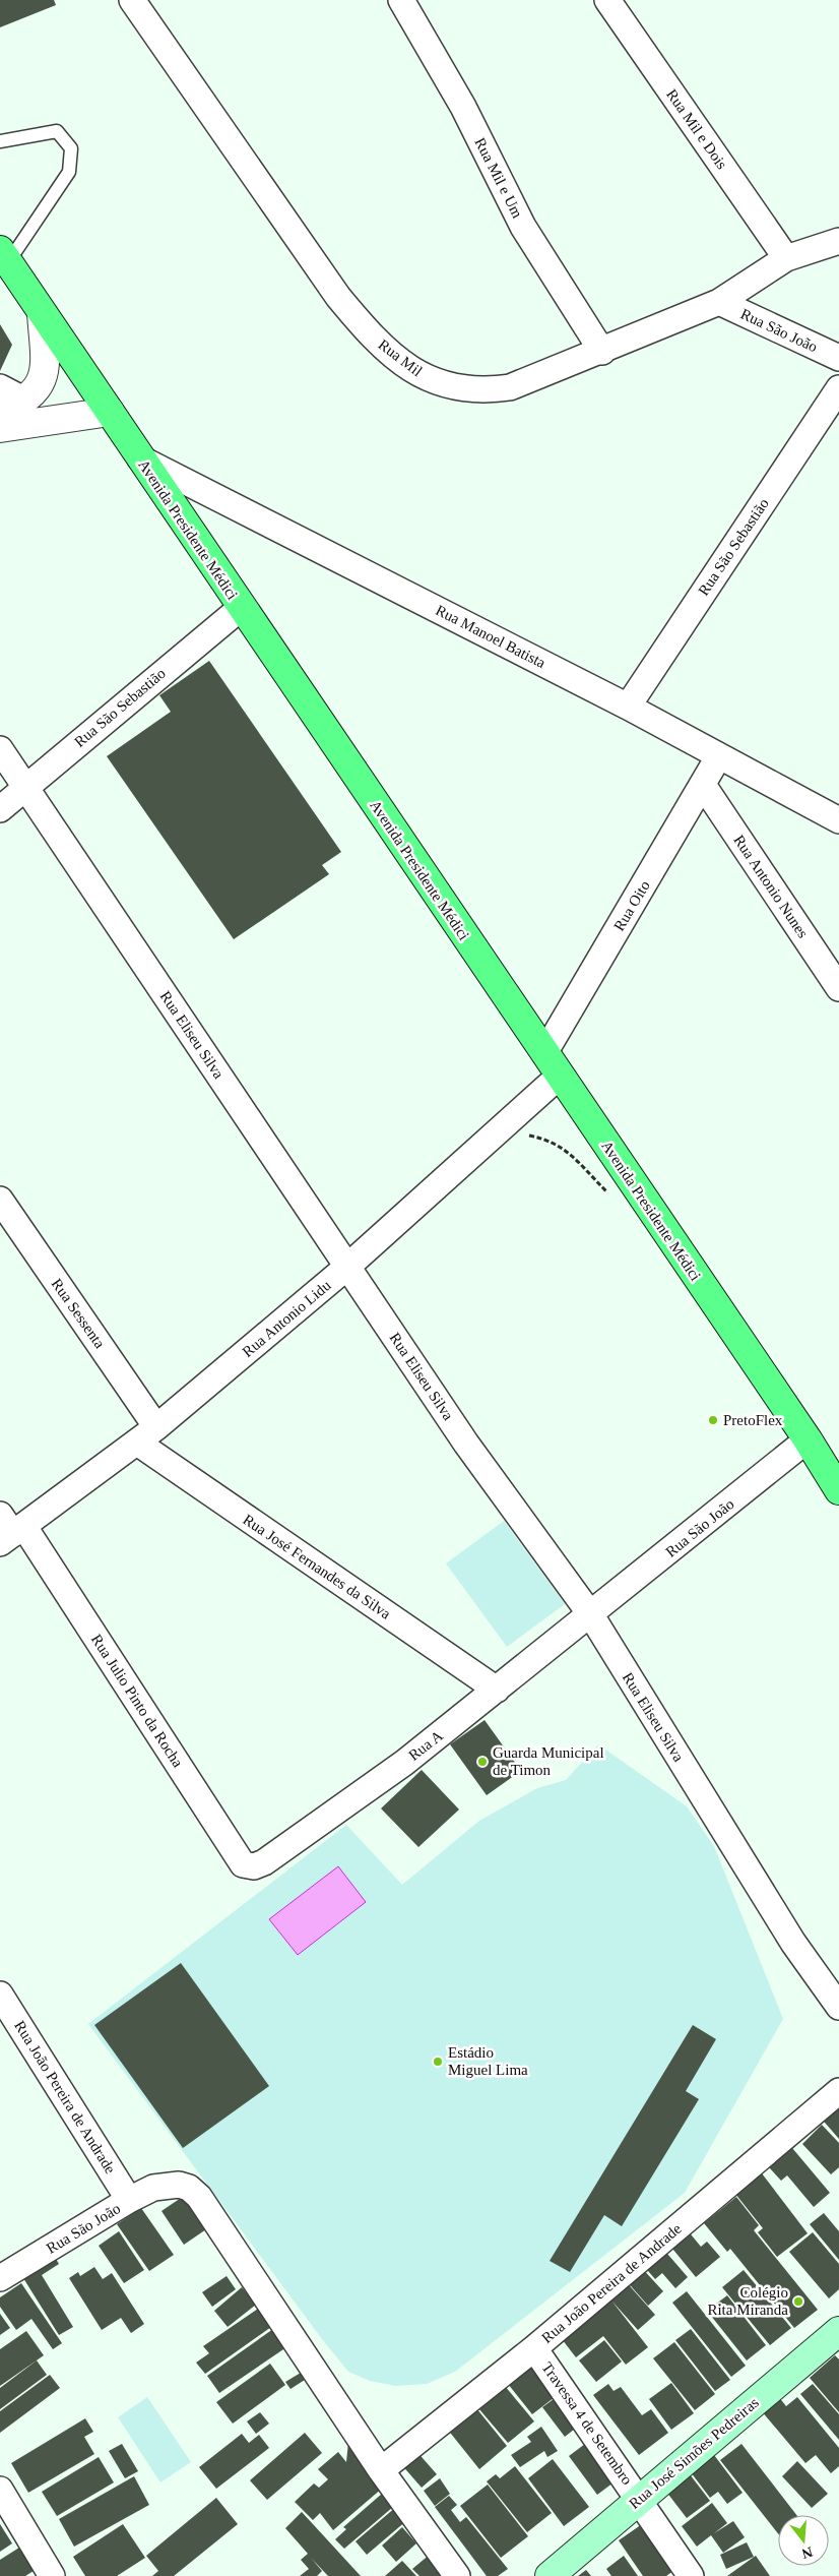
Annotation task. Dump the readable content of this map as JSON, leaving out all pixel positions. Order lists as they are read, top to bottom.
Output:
{
  "streets": {
    "main road": ["Avenida Presidente Médici", "Rua José Simões Pedreiras"],
    "street": [
      "Rua Mil e Dois",
      "Rua Mil e Um",
      "Rua São João",
      "Rua Mil",
      "Rua São Sebastião",
      "Rua Manoel Batista",
      "Rua Antonio Nunes",
      "Rua Oito",
      "Rua Eliseu Silva",
      "Rua Sessenta",
      "Rua Antonio Lidu",
      "Rua José Fernandes da Silva",
      "Rua Julio Pinto da Rocha",
      "Rua A",
      "Rua João Pereira de Andrade",
      "Travessa 4 de Setembro"
    ]
  },
  "crossings": [
    ["Rua Mil e Dois", "Rua Mil"],
    ["Rua Mil e Um", "Rua Mil"],
    ["Rua São João", "Rua Mil"],
    ["Rua São João", "Avenida Presidente Médici"],
    ["Rua São João", "Rua Eliseu Silva"],
    ["Rua São João", "Rua A"],
    ["Rua São João", "Rua João Pereira de Andrade"],
    ["Avenida Presidente Médici", "Rua São Sebastião"],
    ["Avenida Presidente Médici", "Rua Manoel Batista"],
    ["Avenida Presidente Médici", "Rua Oito"],
    ["Avenida Presidente Médici", "Rua Antonio Lidu"],
    ["Rua São Sebastião", "Rua Manoel Batista"],
    ["Rua São Sebastião", "Rua Eliseu Silva"],
    ["Rua Manoel Batista", "Rua Oito"],
    ["Rua Antonio Nunes", "Rua Oito"],
    ["Rua Oito", "Rua Antonio Lidu"],
    ["Rua Eliseu Silva", "Rua Antonio Lidu"],
    ["Rua Eliseu Silva", "Rua A"],
    ["Rua Sessenta", "Rua Antonio Lidu"],
    ["Rua Antonio Lidu", "Rua José Fernandes da Silva"],
    ["Rua Antonio Lidu", "Rua Julio Pinto da Rocha"],
    ["Rua José Fernandes da Silva", "Rua A"],
    ["Rua Julio Pinto da Rocha", "Rua A"],
    ["Rua João Pereira de Andrade", "Travessa 4 de Setembro"],
    ["Travessa 4 de Setembro", "Rua José Simões Pedreiras"]
  ],
  "places": [
    "PretoFlex",
    "Guarda Municipal de Timon",
    "Estádio Miguel Lima",
    "Colégio Rita Miranda"
  ],
  "north": "bottom"
}
